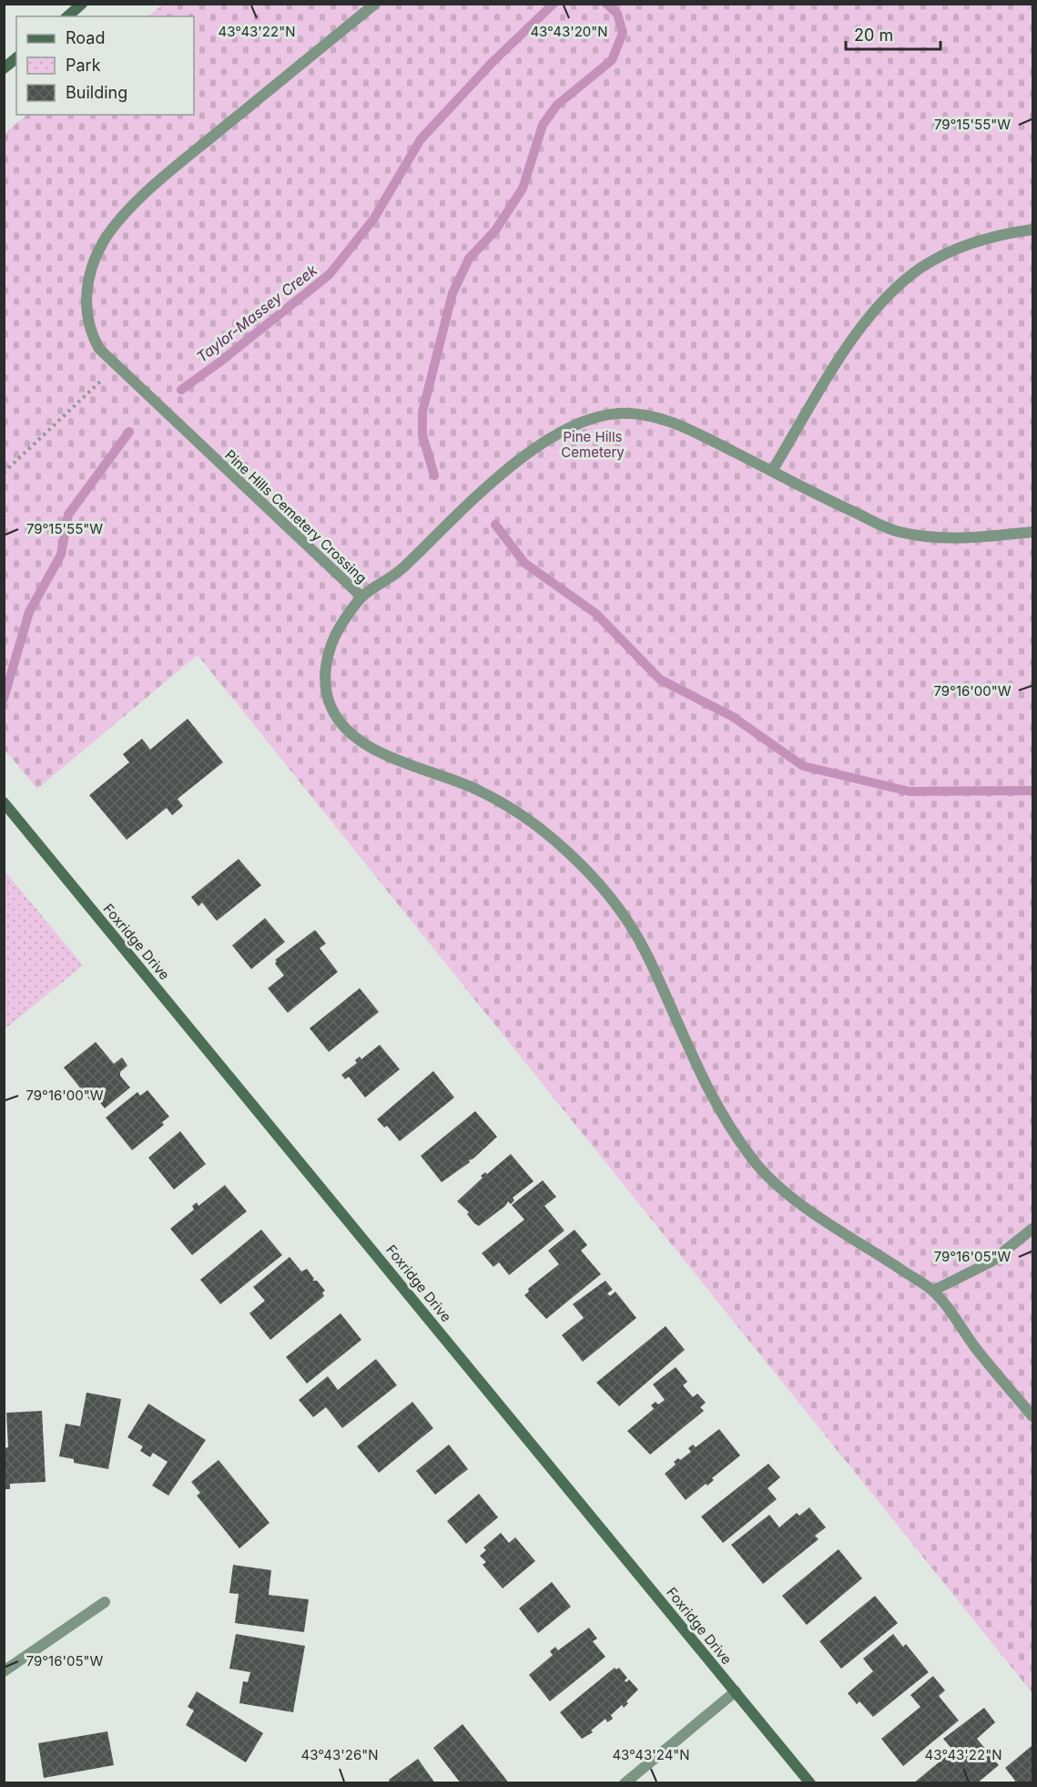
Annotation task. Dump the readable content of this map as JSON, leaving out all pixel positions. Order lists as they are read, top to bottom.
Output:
{
  "streets": {
    "street": ["Pine Hills Cemetery Crossing", "Foxridge Drive"]
  },
  "water": ["Taylor-Massey Creek"],
  "parks": ["Pine Hills Cemetery"],
  "legend": ["Road", "Park", "Building"],
  "scale_bar": "20 m",
  "coordinates": [
    "43°43'22\"N",
    "43°43'20\"N",
    "79°15'55\"W",
    "79°16'00\"W",
    "79°16'05\"W",
    "43°43'26\"N",
    "43°43'24\"N"
  ]
}
